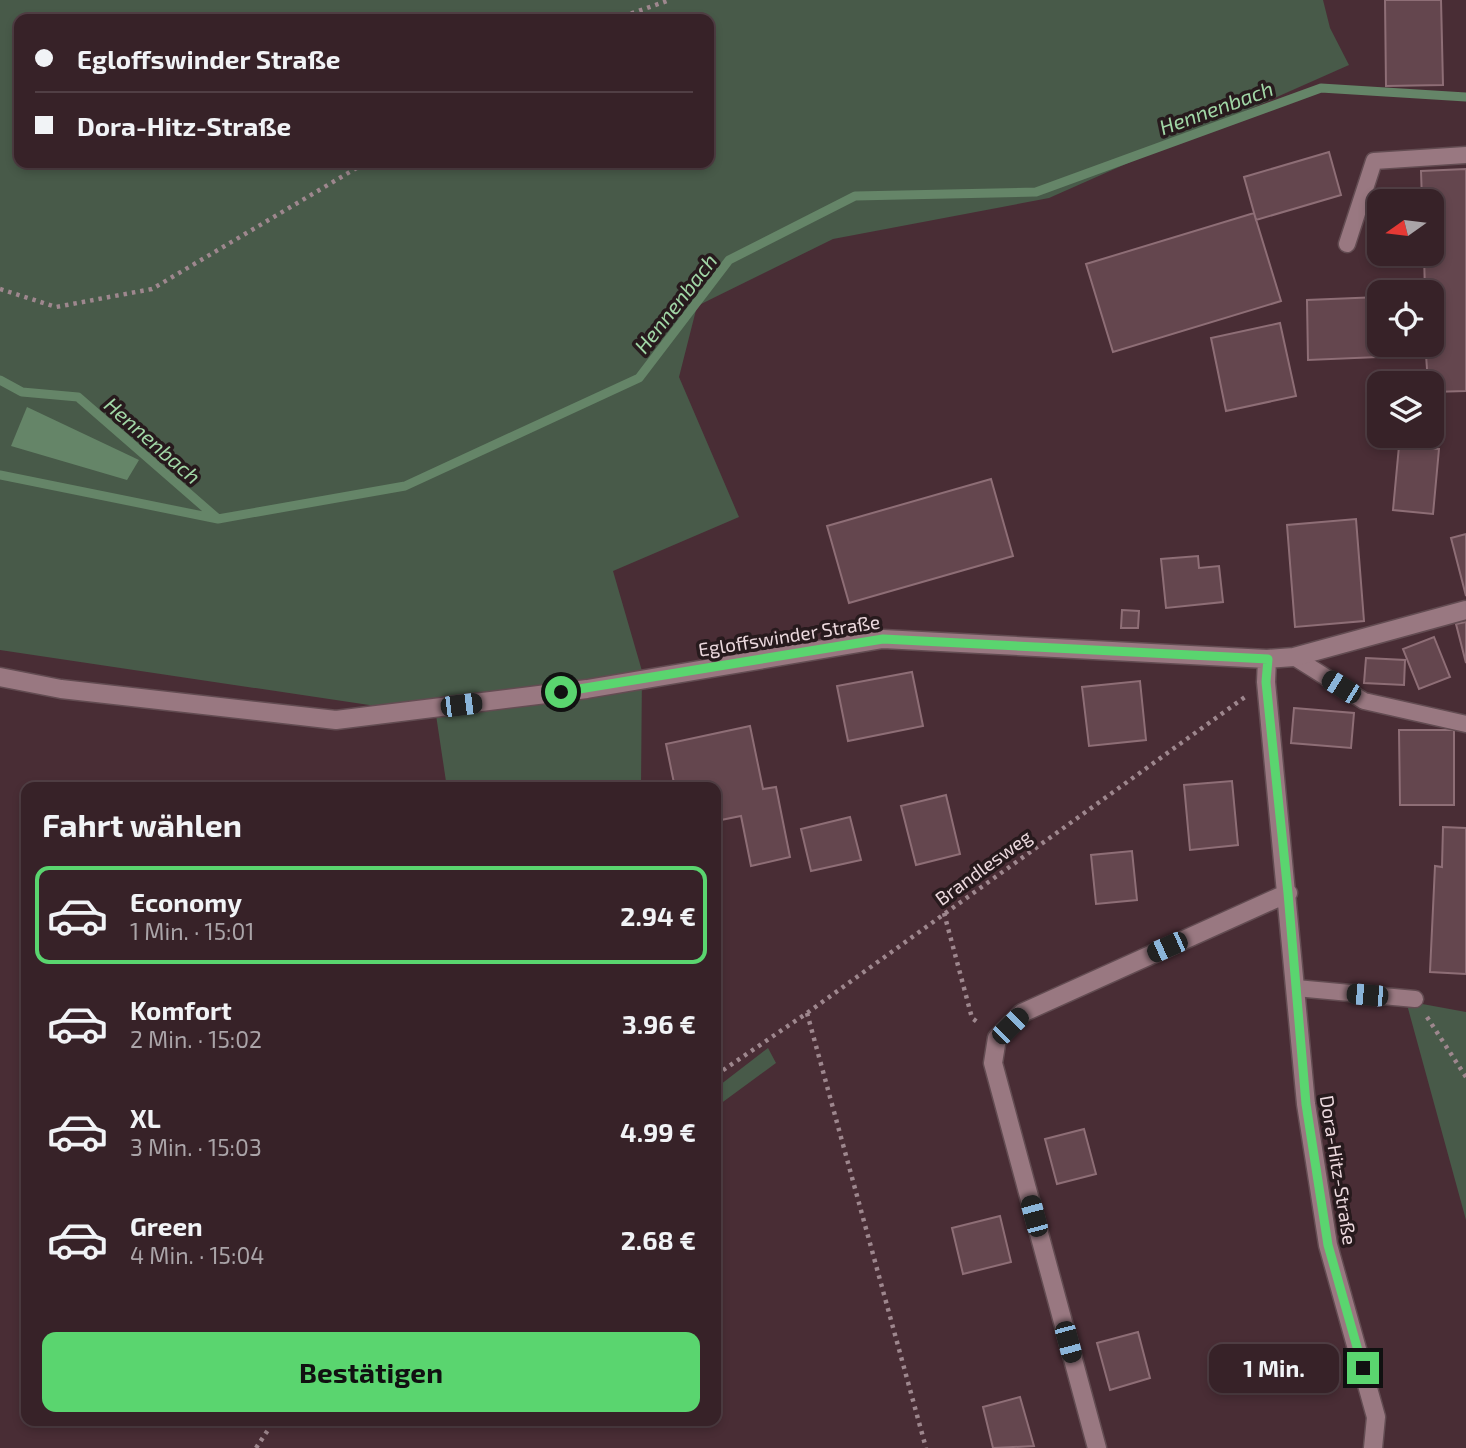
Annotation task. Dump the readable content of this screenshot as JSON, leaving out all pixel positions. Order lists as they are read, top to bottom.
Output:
{
  "streets": {
    "street": ["Egloffswinder Straße", "Dora-Hitz-Straße"],
    "path": ["Brandlesweg"]
  },
  "crossings": [
    ["Egloffswinder Straße", "Dora-Hitz-Straße"],
    ["Brandlesweg", "Dora-Hitz-Straße"]
  ],
  "water": ["Hennenbach"],
  "north": "left",
  "page": {
    "banner": ["Egloffswinder Straße", "Dora-Hitz-Straße"],
    "heading": "Fahrt wählen",
    "list": [
      {
        "name": "Economy",
        "note": "1 Min. · 15:01",
        "value": "2.94 €"
      },
      {
        "name": "Komfort",
        "note": "2 Min. · 15:02",
        "value": "3.96 €"
      },
      {
        "name": "XL",
        "note": "3 Min. · 15:03",
        "value": "4.99 €"
      },
      {
        "name": "Green",
        "note": "4 Min. · 15:04",
        "value": "2.68 €"
      }
    ],
    "buttons": "Bestätigen",
    "bubble": "1 Min."
  }
}
